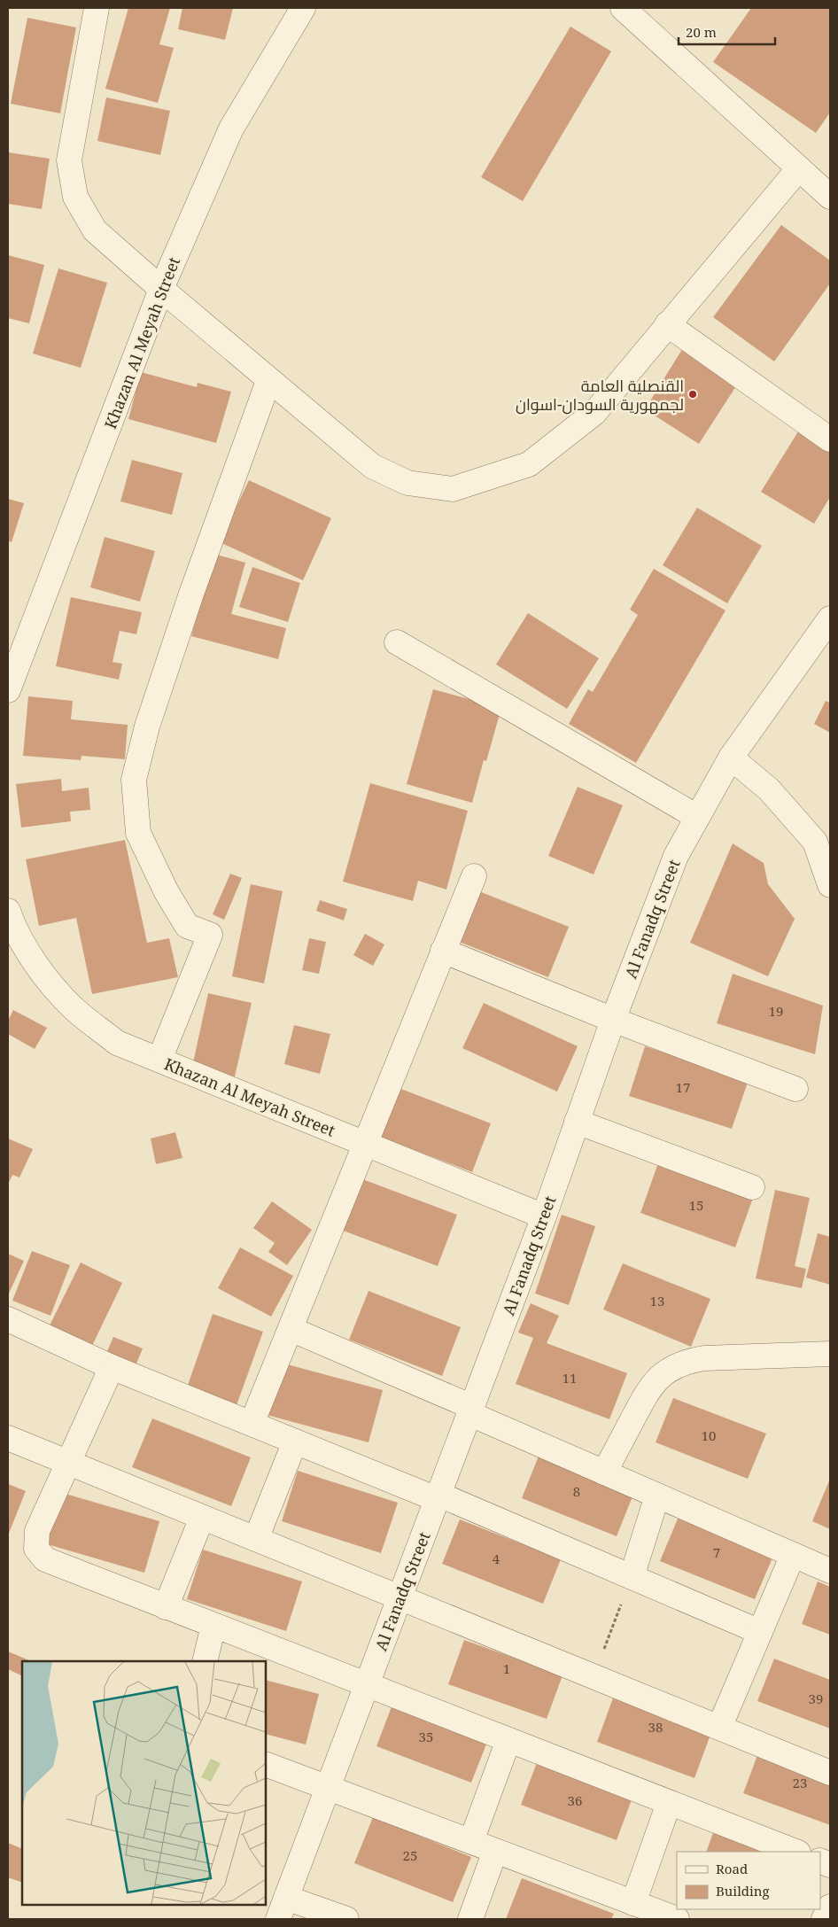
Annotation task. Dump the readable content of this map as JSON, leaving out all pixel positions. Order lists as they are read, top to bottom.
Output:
{
  "streets": {
    "street": ["Khazan Al Meyah Street", "Al Fanadq Street"]
  },
  "crossings": [
    ["Khazan Al Meyah Street", "Al Fanadq Street"]
  ],
  "places": ["القنصلية العامة لجمهورية السودان-اسوان"],
  "house_numbers": [
    "19",
    "17",
    "15",
    "13",
    "11",
    "10",
    "8",
    "7",
    "4",
    "1",
    "39",
    "38",
    "35",
    "23",
    "36",
    "25"
  ],
  "legend": ["Road", "Building"],
  "scale_bar": "20 m"
}
